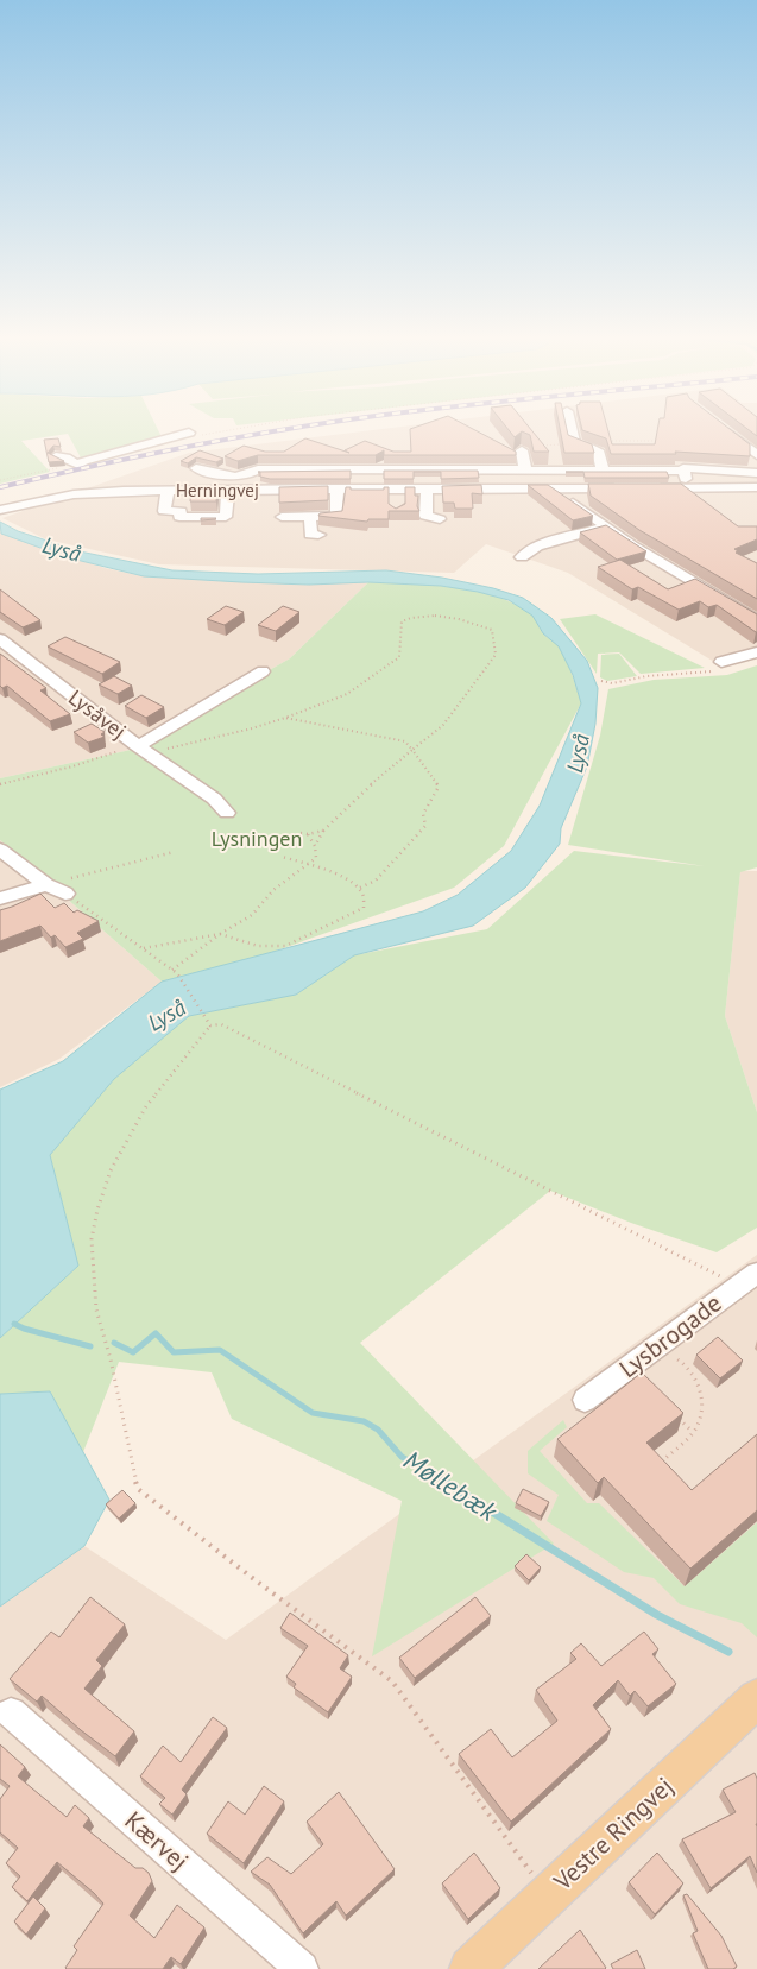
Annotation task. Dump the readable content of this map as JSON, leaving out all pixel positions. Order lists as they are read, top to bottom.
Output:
{
  "streets": {
    "main road": ["Vestre Ringvej"],
    "street": [
      "Herningvej",
      "Lysåvej",
      "Lysbrogade",
      "Kærvej"
    ]
  },
  "water": ["Lyså", "Møllebæk"],
  "parks": ["Lysningen"]
}
